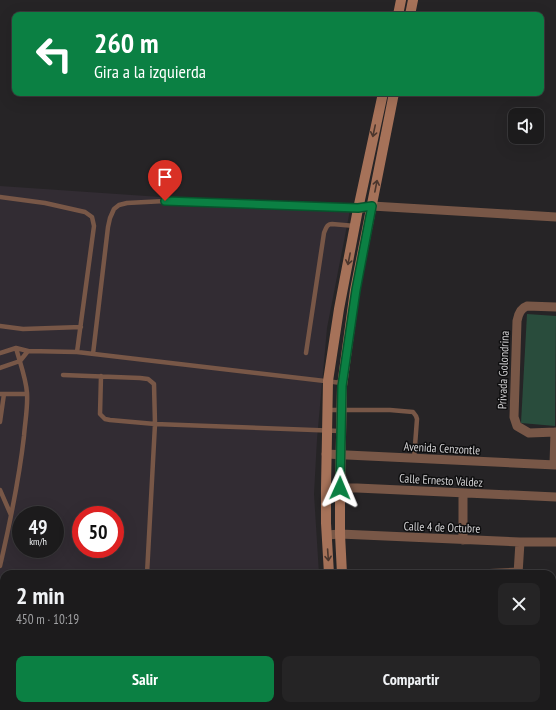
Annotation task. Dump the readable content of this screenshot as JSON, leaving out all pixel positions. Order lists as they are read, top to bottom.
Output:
{
  "streets": {
    "street": [
      "Privada Golondrina",
      "Avenida Cenzontle",
      "Calle Ernesto Valdez",
      "Calle 4 de Octubre"
    ]
  },
  "crossings": [
    ["Privada Golondrina", "Avenida Cenzontle"]
  ],
  "page": {
    "turn": ["260 m", "Gira a la izquierda"],
    "speed": "49 km/h",
    "limit": "50",
    "heading": ["2 min", "450 m · 10:19"],
    "buttons": ["Salir", "Compartir"]
  }
}
